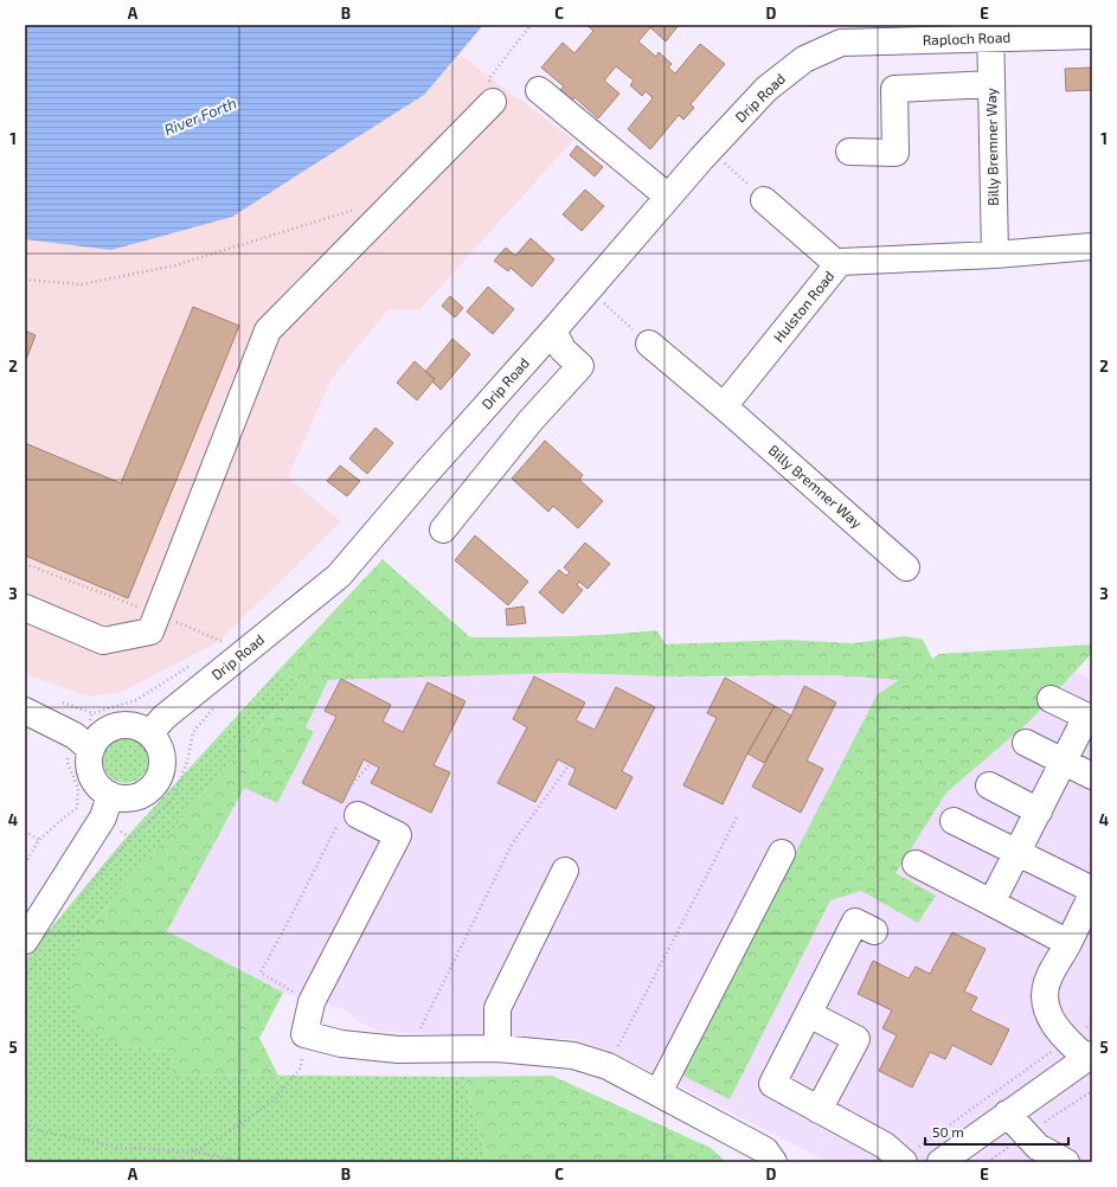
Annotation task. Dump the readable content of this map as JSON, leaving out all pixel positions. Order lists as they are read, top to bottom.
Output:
{
  "streets": {
    "street": [
      "Raploch Road",
      "Drip Road",
      "Billy Bremner Way",
      "Hulston Road"
    ]
  },
  "crossings": [
    ["Raploch Road", "Drip Road"],
    ["Raploch Road", "Billy Bremner Way"],
    ["Billy Bremner Way", "Hulston Road"]
  ],
  "water": ["River Forth"],
  "scale_bar": "50 m",
  "grid": {
    "columns": [
      "A",
      "B",
      "C",
      "D",
      "E"
    ],
    "rows": [
      "1",
      "2",
      "3",
      "4",
      "5"
    ]
  }
}
